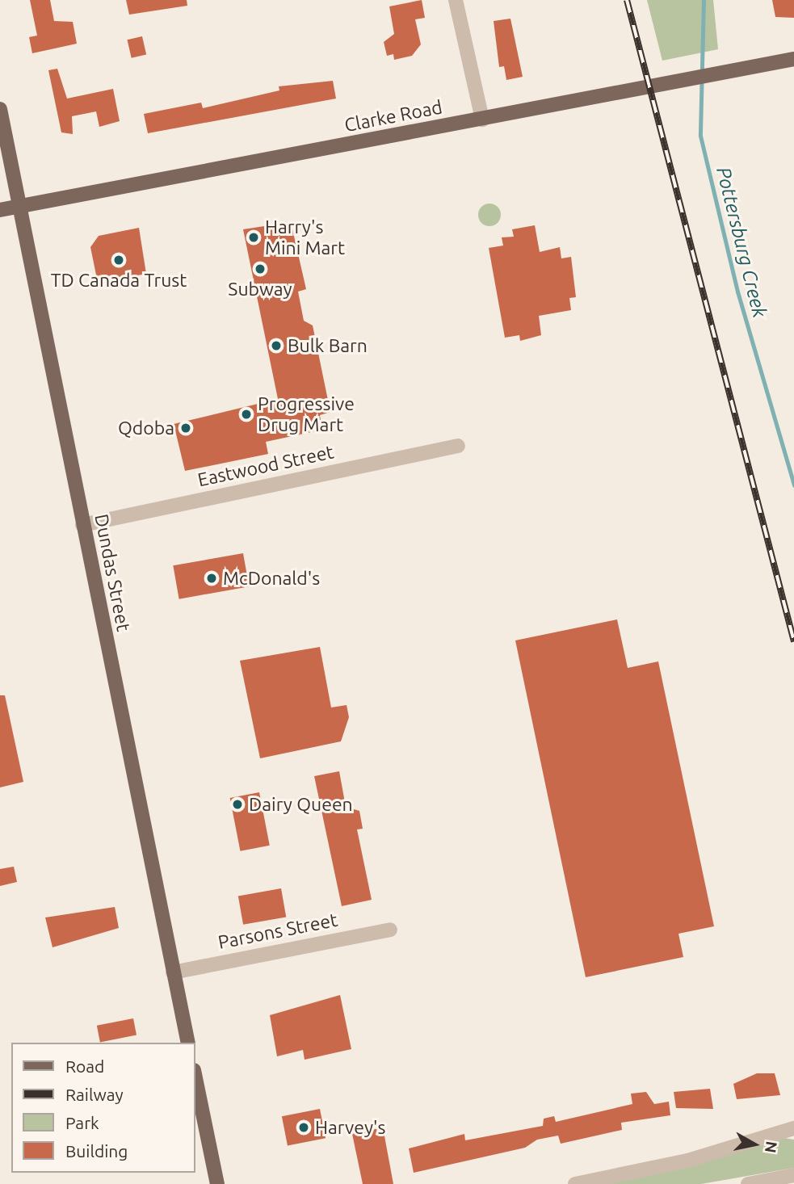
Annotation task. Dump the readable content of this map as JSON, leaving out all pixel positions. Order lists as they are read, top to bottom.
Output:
{
  "streets": {
    "main road": ["Clarke Road", "Dundas Street"],
    "street": ["Eastwood Street", "Parsons Street"]
  },
  "crossings": [
    ["Clarke Road", "Dundas Street"],
    ["Eastwood Street", "Dundas Street"],
    ["Dundas Street", "Parsons Street"]
  ],
  "water": ["Pottersburg Creek"],
  "places": [
    "Harry's Mini Mart",
    "TD Canada Trust",
    "Subway",
    "Bulk Barn",
    "Progressive Drug Mart",
    "Qdoba",
    "McDonald's",
    "Dairy Queen",
    "Harvey's"
  ],
  "legend": [
    "Road",
    "Railway",
    "Park",
    "Building"
  ],
  "north": "right"
}
